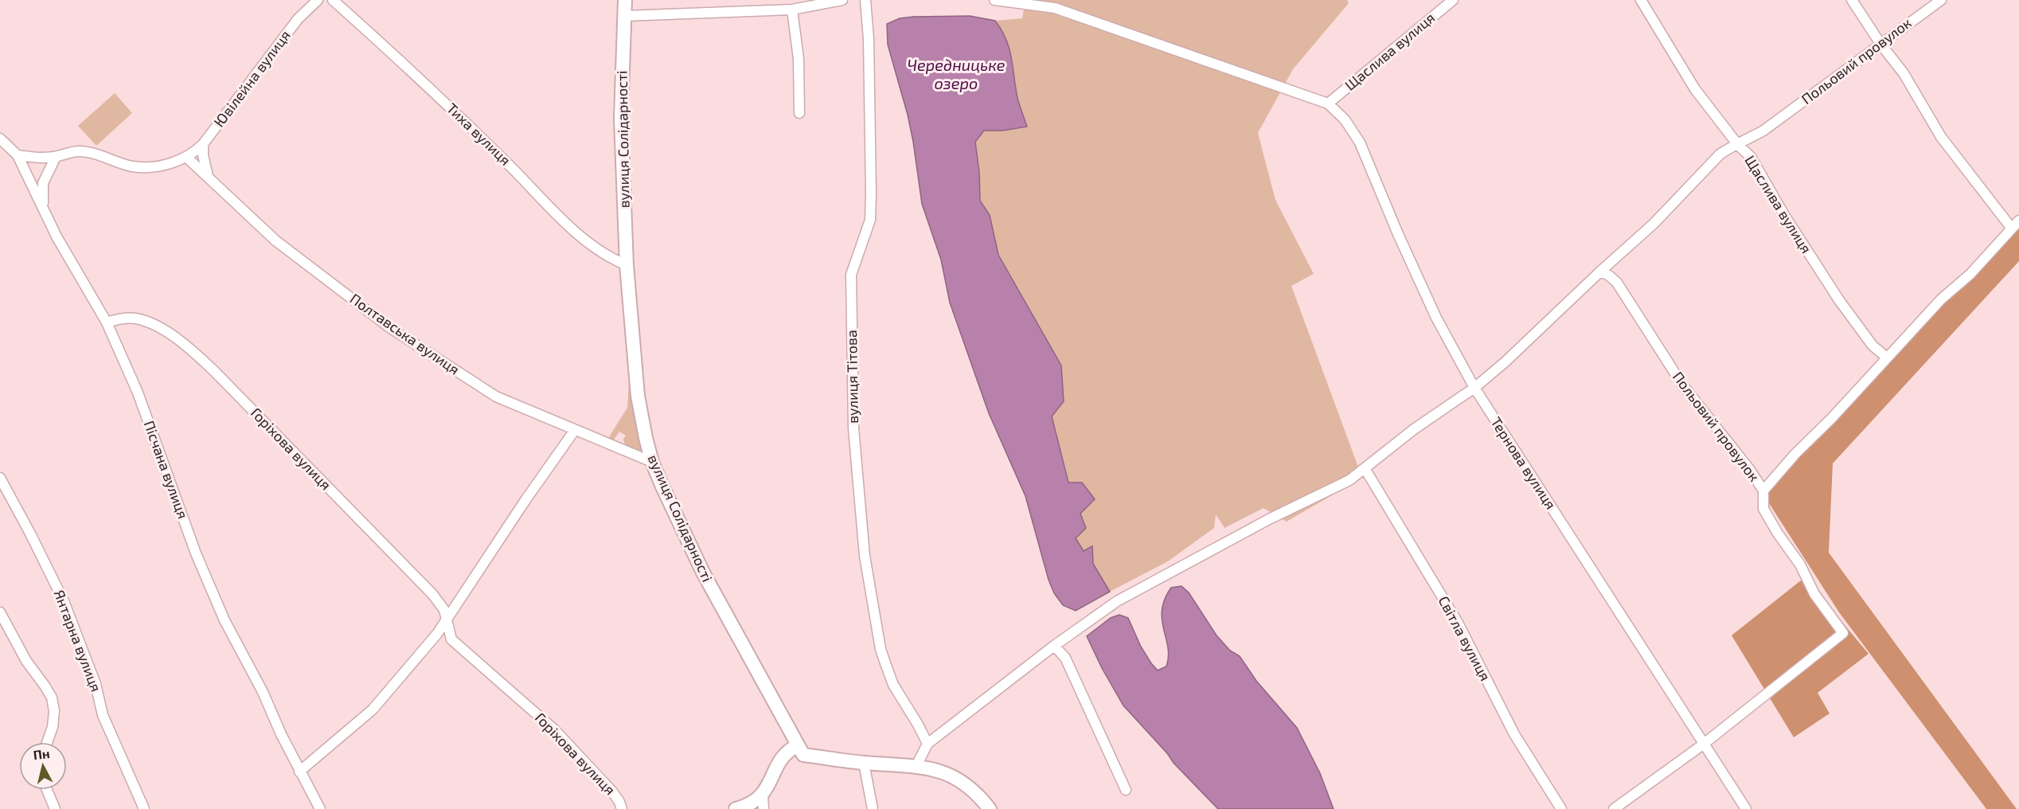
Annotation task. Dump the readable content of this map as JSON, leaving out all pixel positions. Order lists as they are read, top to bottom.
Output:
{
  "streets": {
    "main road": ["вулиця Солідарності"],
    "street": [
      "Щаслива вулиця",
      "Польовий провулок",
      "Ювілейна вулиця",
      "Тиха вулиця",
      "Полтавська вулиця",
      "вулиця Тітова",
      "Горіхова вулиця",
      "Тернова вулиця",
      "Пісчана вулиця",
      "Світла вулиця",
      "Янтарна вулиця"
    ]
  },
  "crossings": [
    ["Щаслива вулиця", "Польовий провулок"],
    ["Щаслива вулиця", "Тернова вулиця"],
    ["Польовий провулок", "вулиця Тітова"],
    ["Польовий провулок", "Тернова вулиця"],
    ["Польовий провулок", "Світла вулиця"],
    ["Ювілейна вулиця", "Полтавська вулиця"],
    ["Тиха вулиця", "вулиця Солідарності"],
    ["вулиця Солідарності", "Полтавська вулиця"],
    ["Горіхова вулиця", "Пісчана вулиця"]
  ],
  "water": ["Чередницьке озеро"],
  "north": "top"
}
